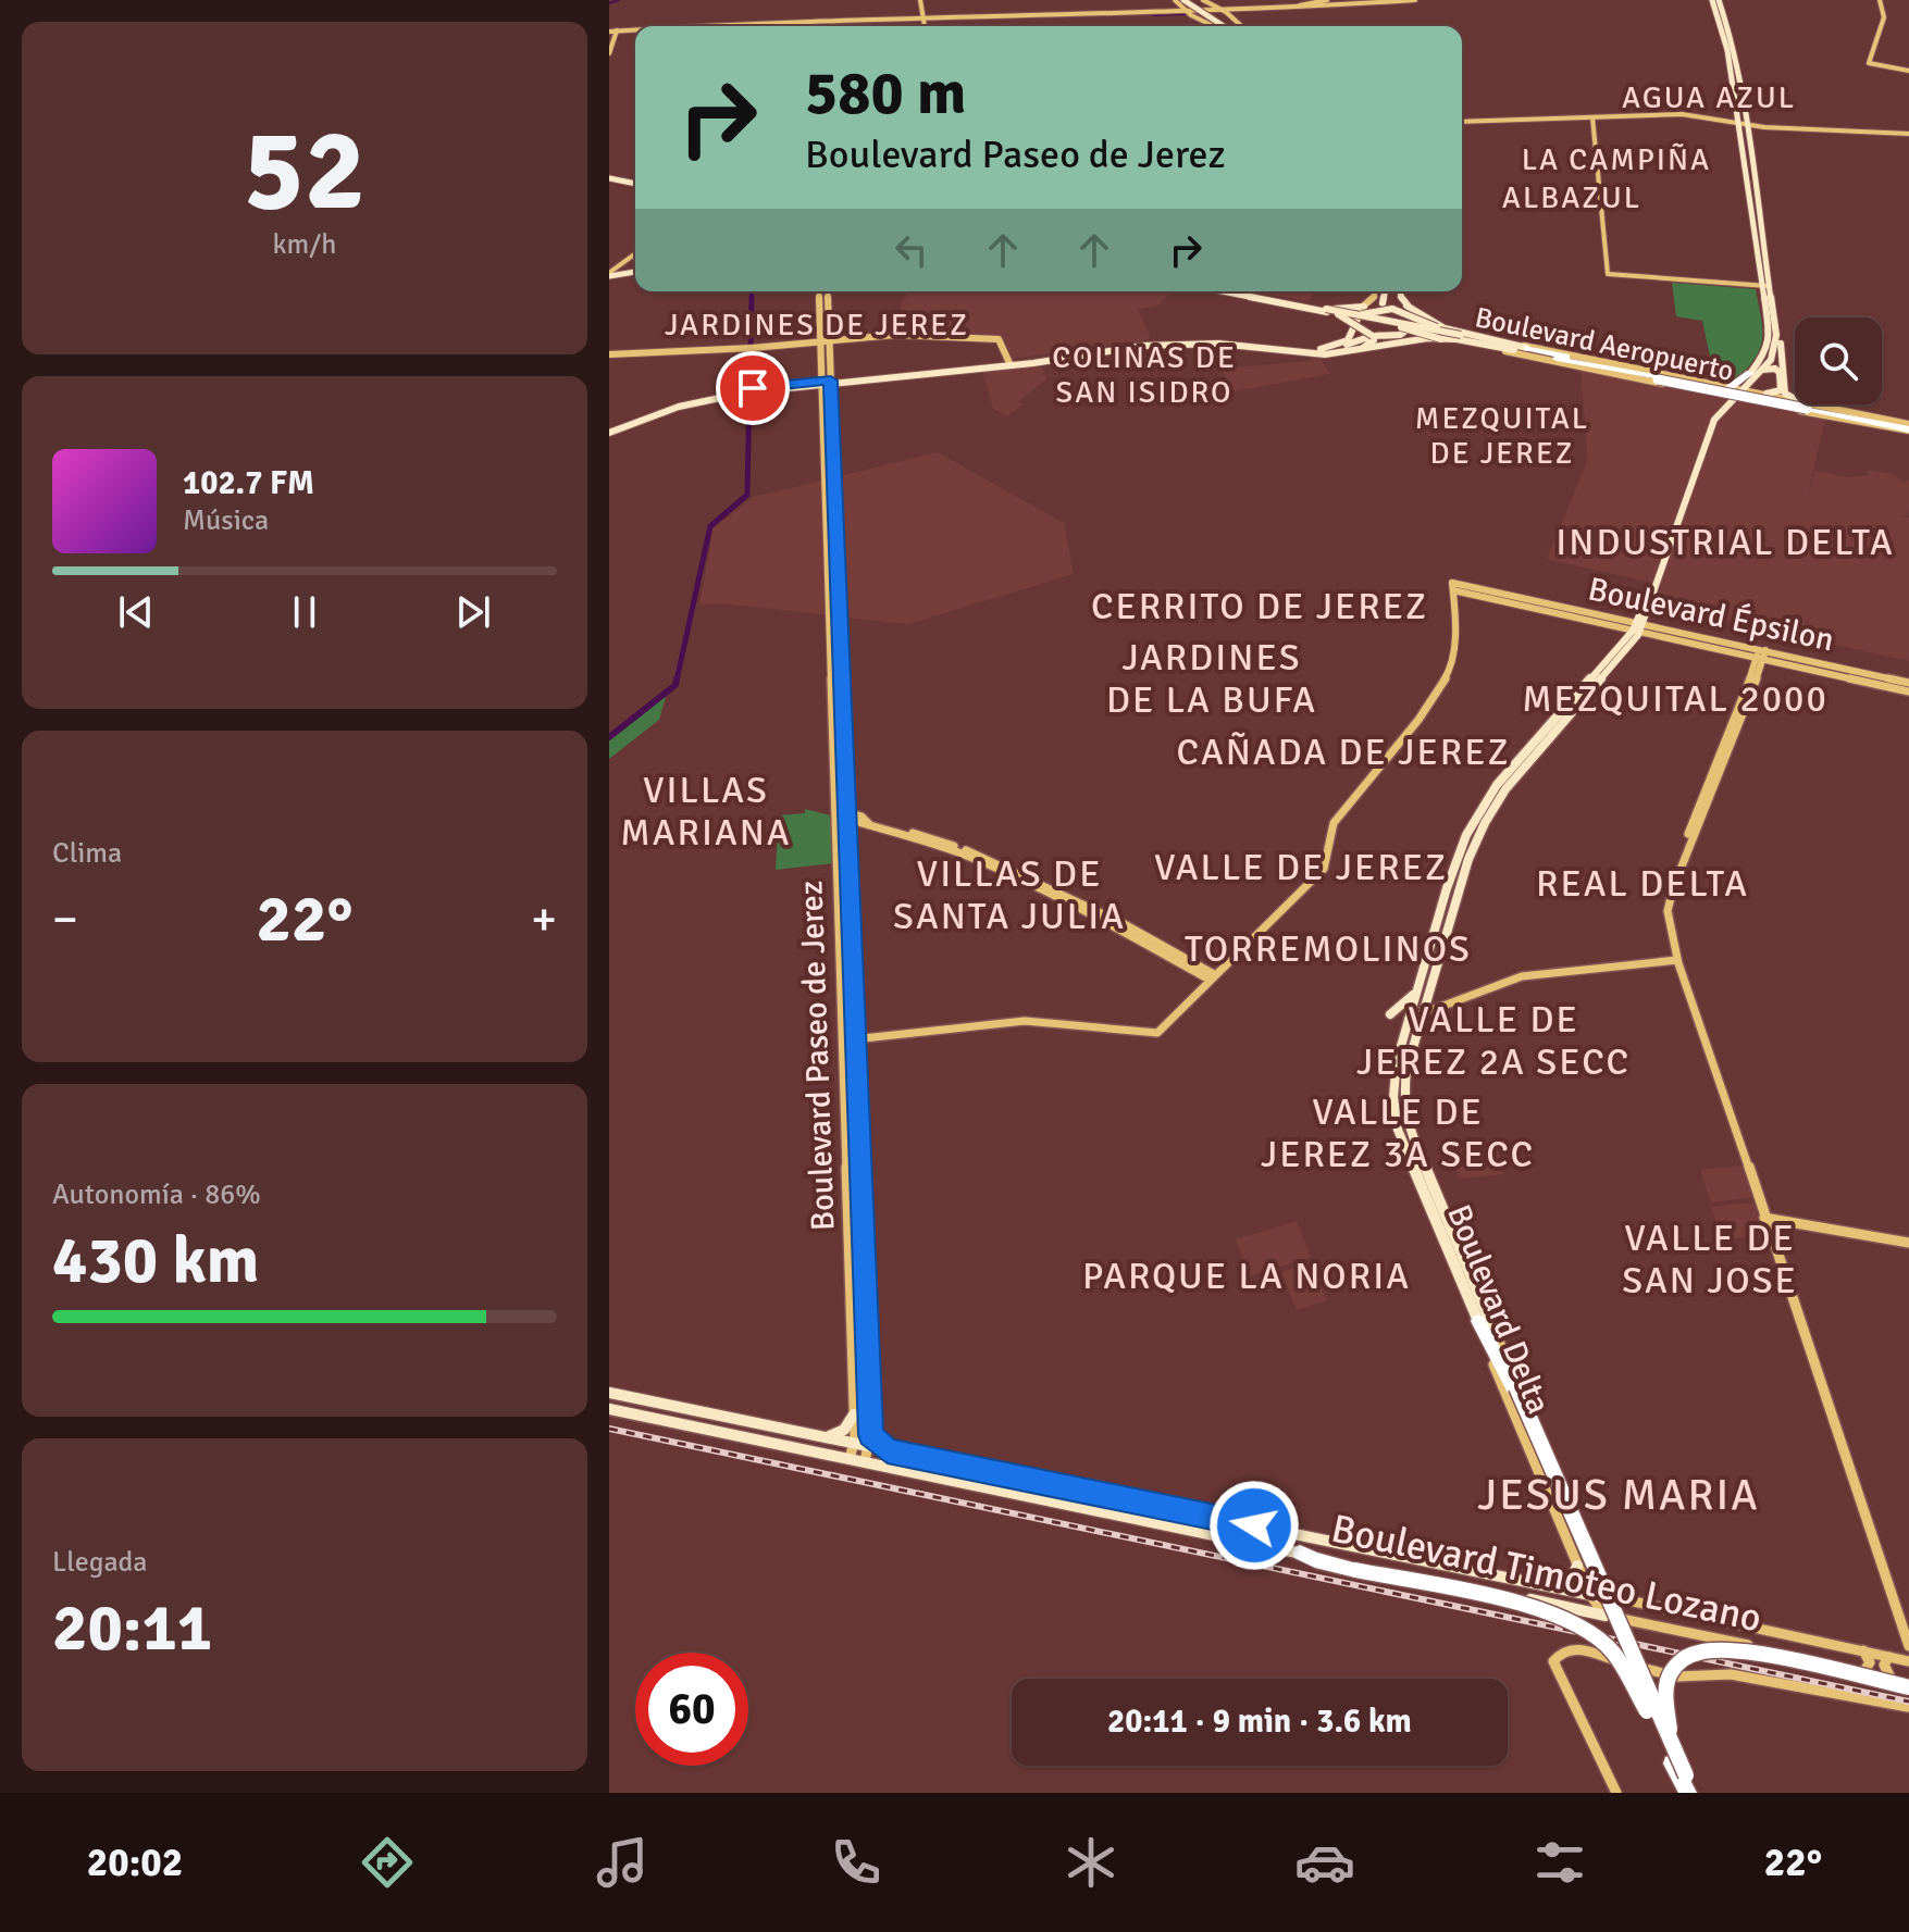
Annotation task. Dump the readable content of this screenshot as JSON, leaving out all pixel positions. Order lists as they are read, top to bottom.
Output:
{
  "streets": {
    "highway": ["Boulevard Aeropuerto"],
    "main road": ["Boulevard Delta", "Boulevard Timoteo Lozano"],
    "street": ["Boulevard Épsilon", "Boulevard Paseo de Jerez"]
  },
  "crossings": [
    ["Boulevard Aeropuerto", "Boulevard Delta"],
    ["Boulevard Épsilon", "Boulevard Delta"],
    ["Boulevard Paseo de Jerez", "Boulevard Timoteo Lozano"],
    ["Boulevard Delta", "Boulevard Timoteo Lozano"]
  ],
  "districts": [
    "AGUA AZUL",
    "LA CAMPIÑA",
    "ALBAZUL",
    "JARDINES DE JEREZ",
    "COLINAS DE SAN ISIDRO",
    "MEZQUITAL DE JEREZ",
    "INDUSTRIAL DELTA",
    "CERRITO DE JEREZ",
    "JARDINES DE LA BUFA",
    "MEZQUITAL 2000",
    "CAÑADA DE JEREZ",
    "VILLAS MARIANA",
    "VALLE DE JEREZ",
    "VILLAS DE SANTA JULIA",
    "REAL DELTA",
    "TORREMOLINOS",
    "VALLE DE JEREZ 2A SECC",
    "VALLE DE JEREZ 3A SECC",
    "VALLE DE SAN JOSE",
    "PARQUE LA NORIA",
    "JESUS MARIA"
  ],
  "page": {
    "tile": [
      ["52", "km/h"],
      "Clima",
      ["Autonomía · 86%", "430 km"],
      ["Llegada", "20:11"]
    ],
    "turn": ["580 m", "Boulevard Paseo de Jerez"],
    "song": ["102.7 FM", "Música"],
    "heat": ["−", "22°", "+"],
    "limit": "60",
    "trip": "20:11 · 9 min · 3.6 km",
    "tabs": ["20:02", "22°"]
  }
}
